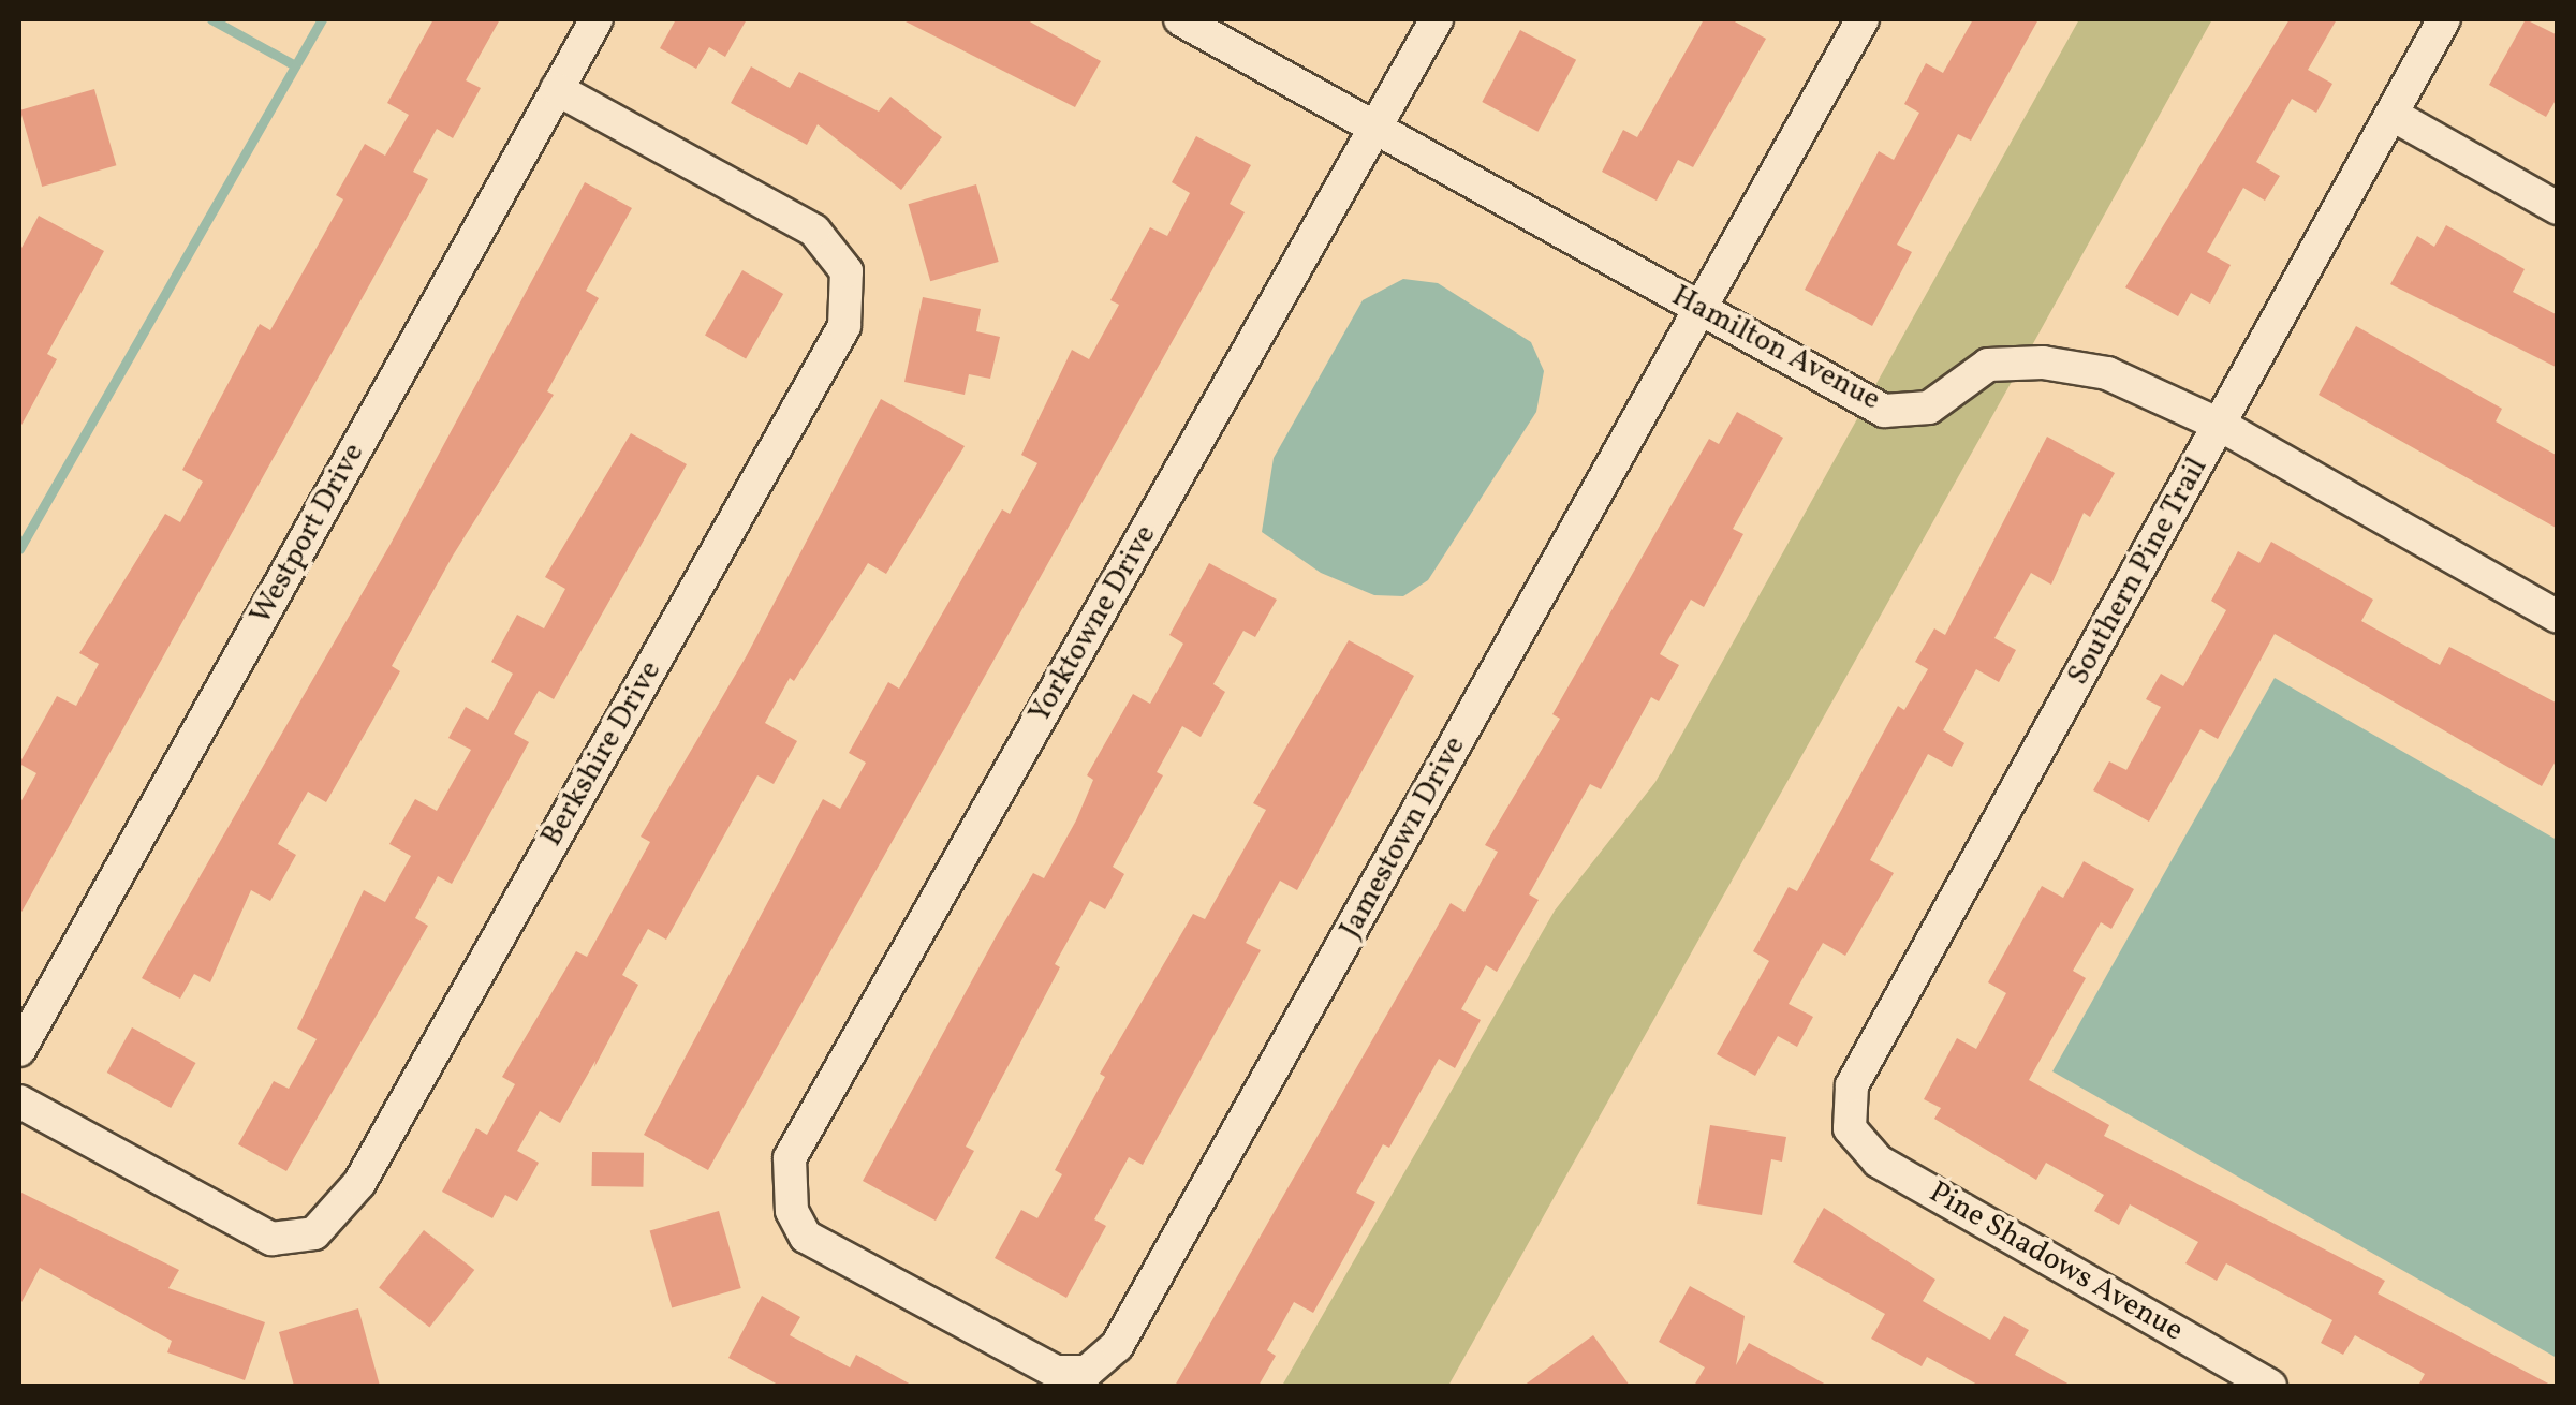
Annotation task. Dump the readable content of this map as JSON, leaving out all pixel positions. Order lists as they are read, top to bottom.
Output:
{
  "streets": {
    "street": [
      "Hamilton Avenue",
      "Westport Drive",
      "Southern Pine Trail",
      "Yorktowne Drive",
      "Berkshire Drive",
      "Jamestown Drive",
      "Pine Shadows Avenue"
    ]
  },
  "crossings": [
    ["Hamilton Avenue", "Southern Pine Trail"],
    ["Hamilton Avenue", "Yorktowne Drive"],
    ["Hamilton Avenue", "Jamestown Drive"],
    ["Westport Drive", "Berkshire Drive"],
    ["Southern Pine Trail", "Pine Shadows Avenue"],
    ["Yorktowne Drive", "Jamestown Drive"]
  ]
}
